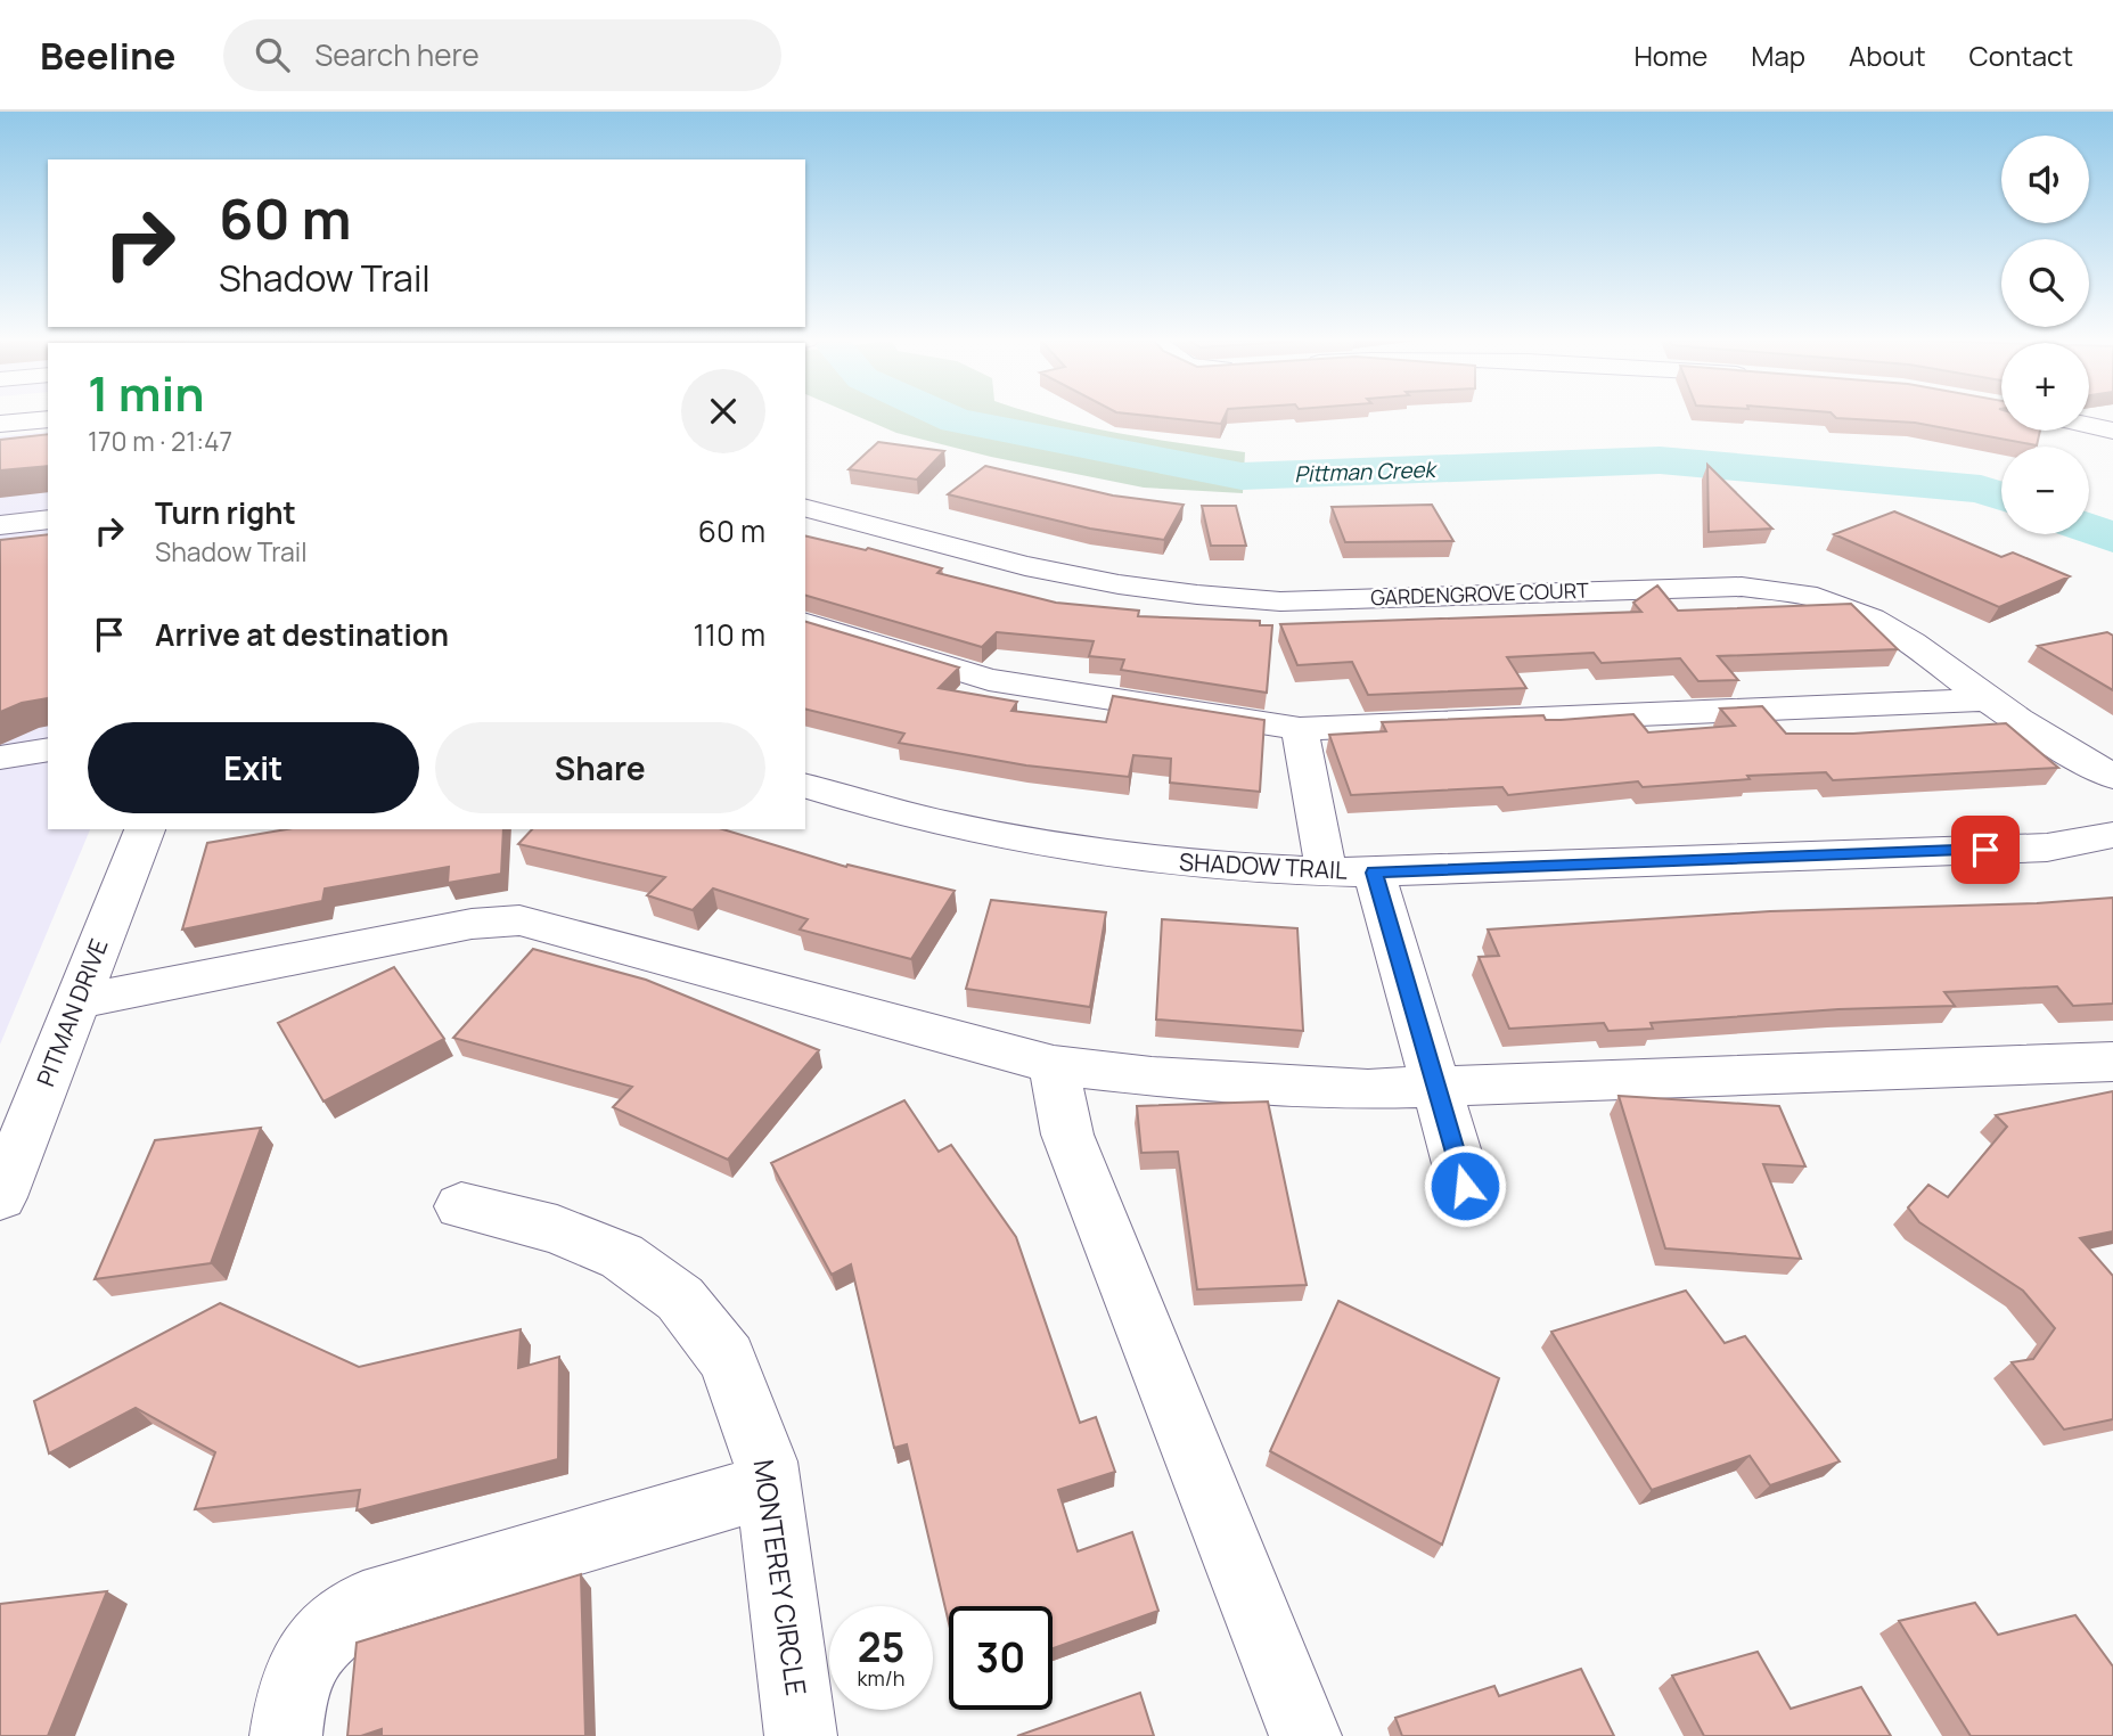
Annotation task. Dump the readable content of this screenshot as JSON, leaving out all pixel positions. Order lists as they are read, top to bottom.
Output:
{
  "streets": {
    "street": [
      "GARDENGROVE COURT",
      "SHADOW TRAIL",
      "PITMAN DRIVE",
      "MONTEREY CIRCLE"
    ]
  },
  "water": ["Pittman Creek"],
  "page": {
    "header": "Beeline",
    "search": "Search here",
    "nav": [
      "Home",
      "Map",
      "About",
      "Contact"
    ],
    "map_buttons": ["+", "−"],
    "turn": ["60 m", "Shadow Trail"],
    "heading": ["1 min", "170 m · 21:47"],
    "list": [
      {
        "name": "Turn right",
        "note": "Shadow Trail",
        "value": "60 m"
      },
      {
        "name": "Arrive at destination",
        "value": "110 m"
      }
    ],
    "buttons": ["Exit", "Share"],
    "speed": "25 km/h",
    "limit": "30"
  }
}
